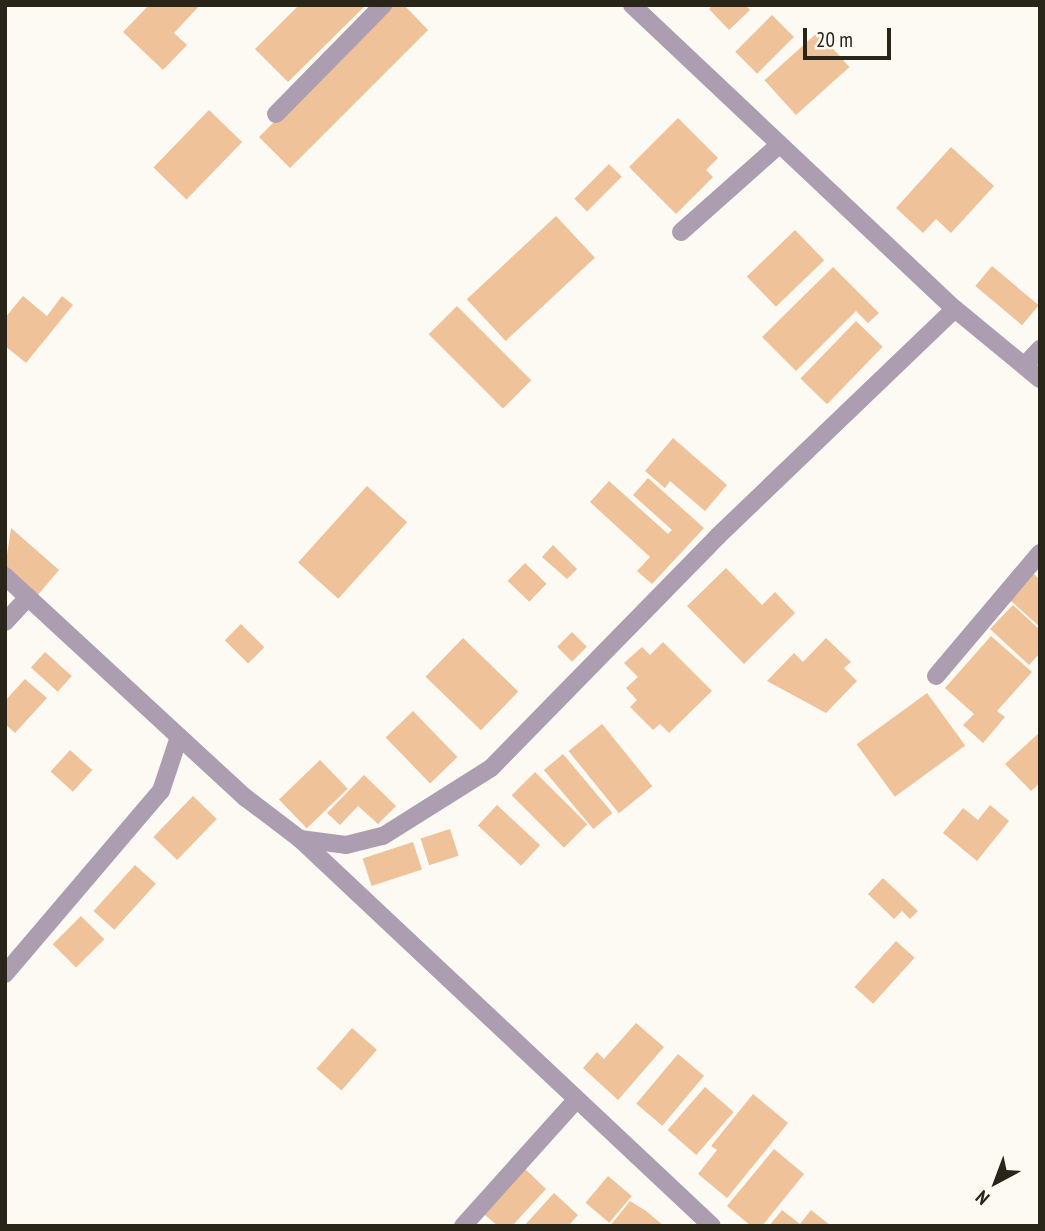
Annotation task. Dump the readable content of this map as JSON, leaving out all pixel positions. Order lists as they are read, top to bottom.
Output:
{
  "scale_bar": "20 m",
  "north": "bottom left"
}
